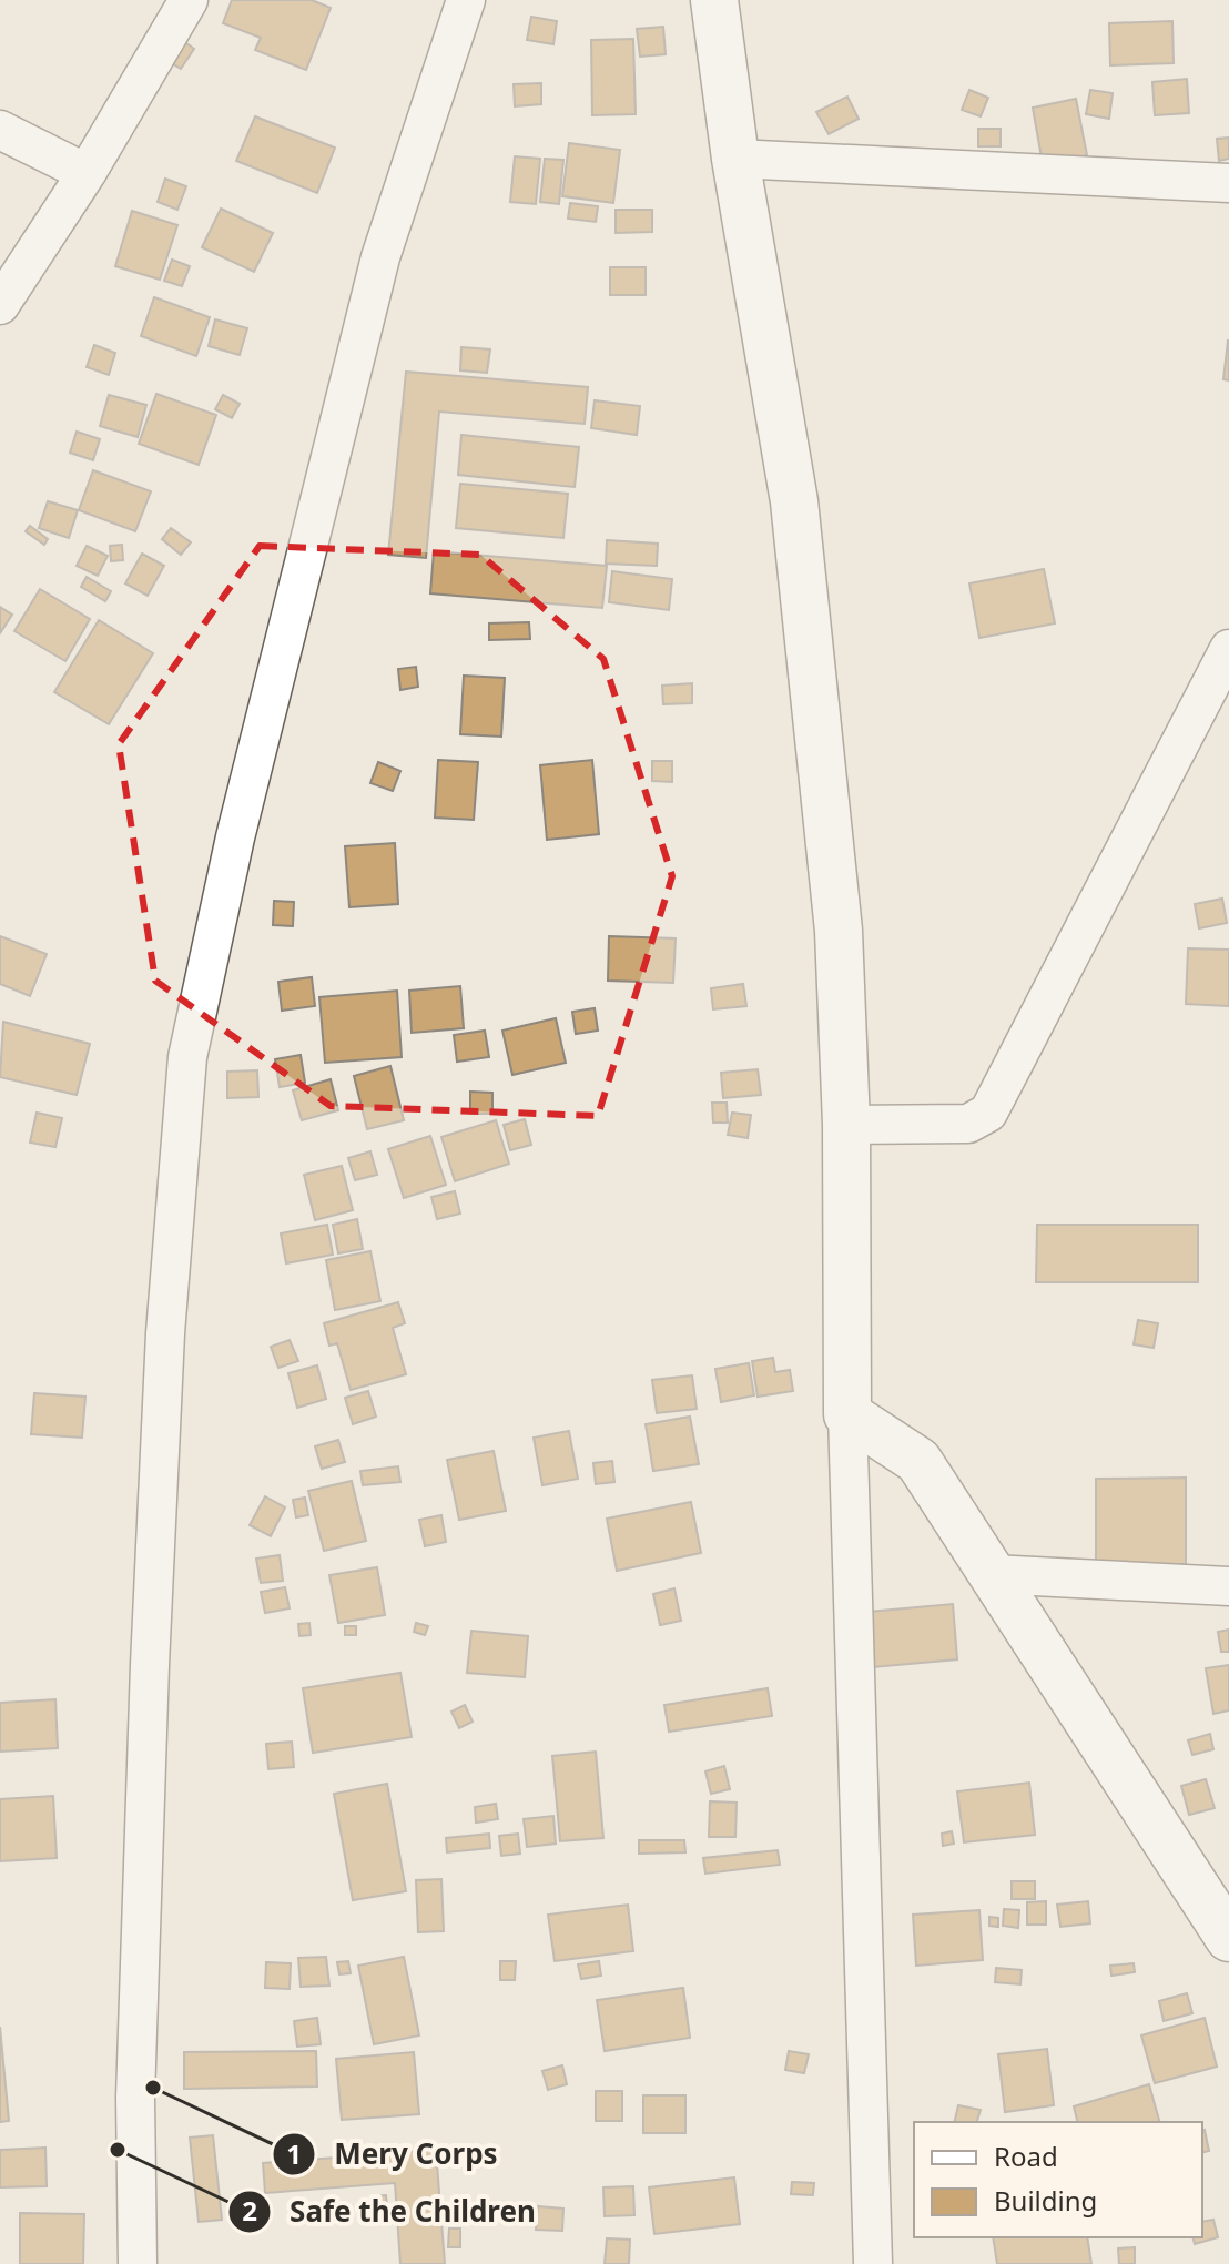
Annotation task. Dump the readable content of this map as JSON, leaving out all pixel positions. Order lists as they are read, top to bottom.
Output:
{
  "places": ["Mery Corps", "Safe the Children"],
  "legend": ["Road", "Building"]
}
